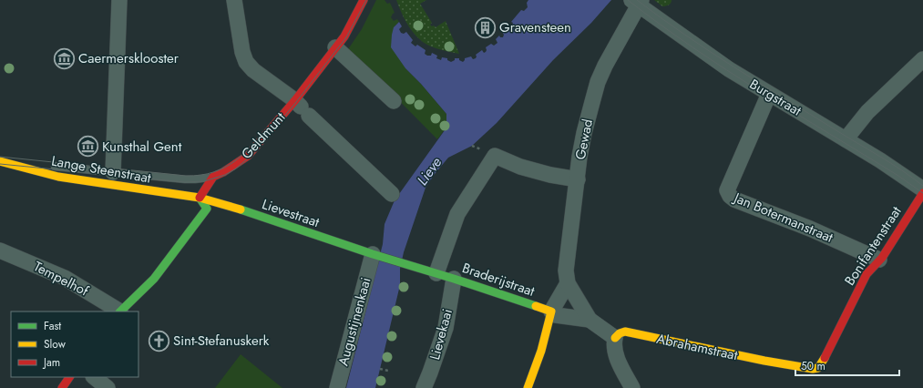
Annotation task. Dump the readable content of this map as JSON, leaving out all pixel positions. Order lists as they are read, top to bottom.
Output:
{
  "streets": {
    "street": [
      "Burgstraat",
      "Geldmunt",
      "Gewad",
      "Lange Steenstraat",
      "Lievestraat",
      "Jan Botermanstraat",
      "Bonifantenstraat",
      "Tempelhof",
      "Braderijstraat",
      "Augustijnenkaai",
      "Lievekaai",
      "Abrahamstraat"
    ]
  },
  "crossings": [
    ["Burgstraat", "Gewad"],
    ["Burgstraat", "Jan Botermanstraat"],
    ["Geldmunt", "Lange Steenstraat"],
    ["Geldmunt", "Lievestraat"],
    ["Gewad", "Lievekaai"],
    ["Lange Steenstraat", "Lievestraat"],
    ["Lievestraat", "Augustijnenkaai"],
    ["Jan Botermanstraat", "Bonifantenstraat"],
    ["Bonifantenstraat", "Abrahamstraat"],
    ["Braderijstraat", "Lievekaai"]
  ],
  "water": ["Lieve"],
  "places": {
    "building": ["Gravensteen"],
    "museum": ["Caermersklooster", "Kunsthal Gent"],
    "church": ["Sint-Stefanuskerk"]
  },
  "legend": ["Fast", "Slow", "Jam"],
  "scale_bar": "50 m"
}
